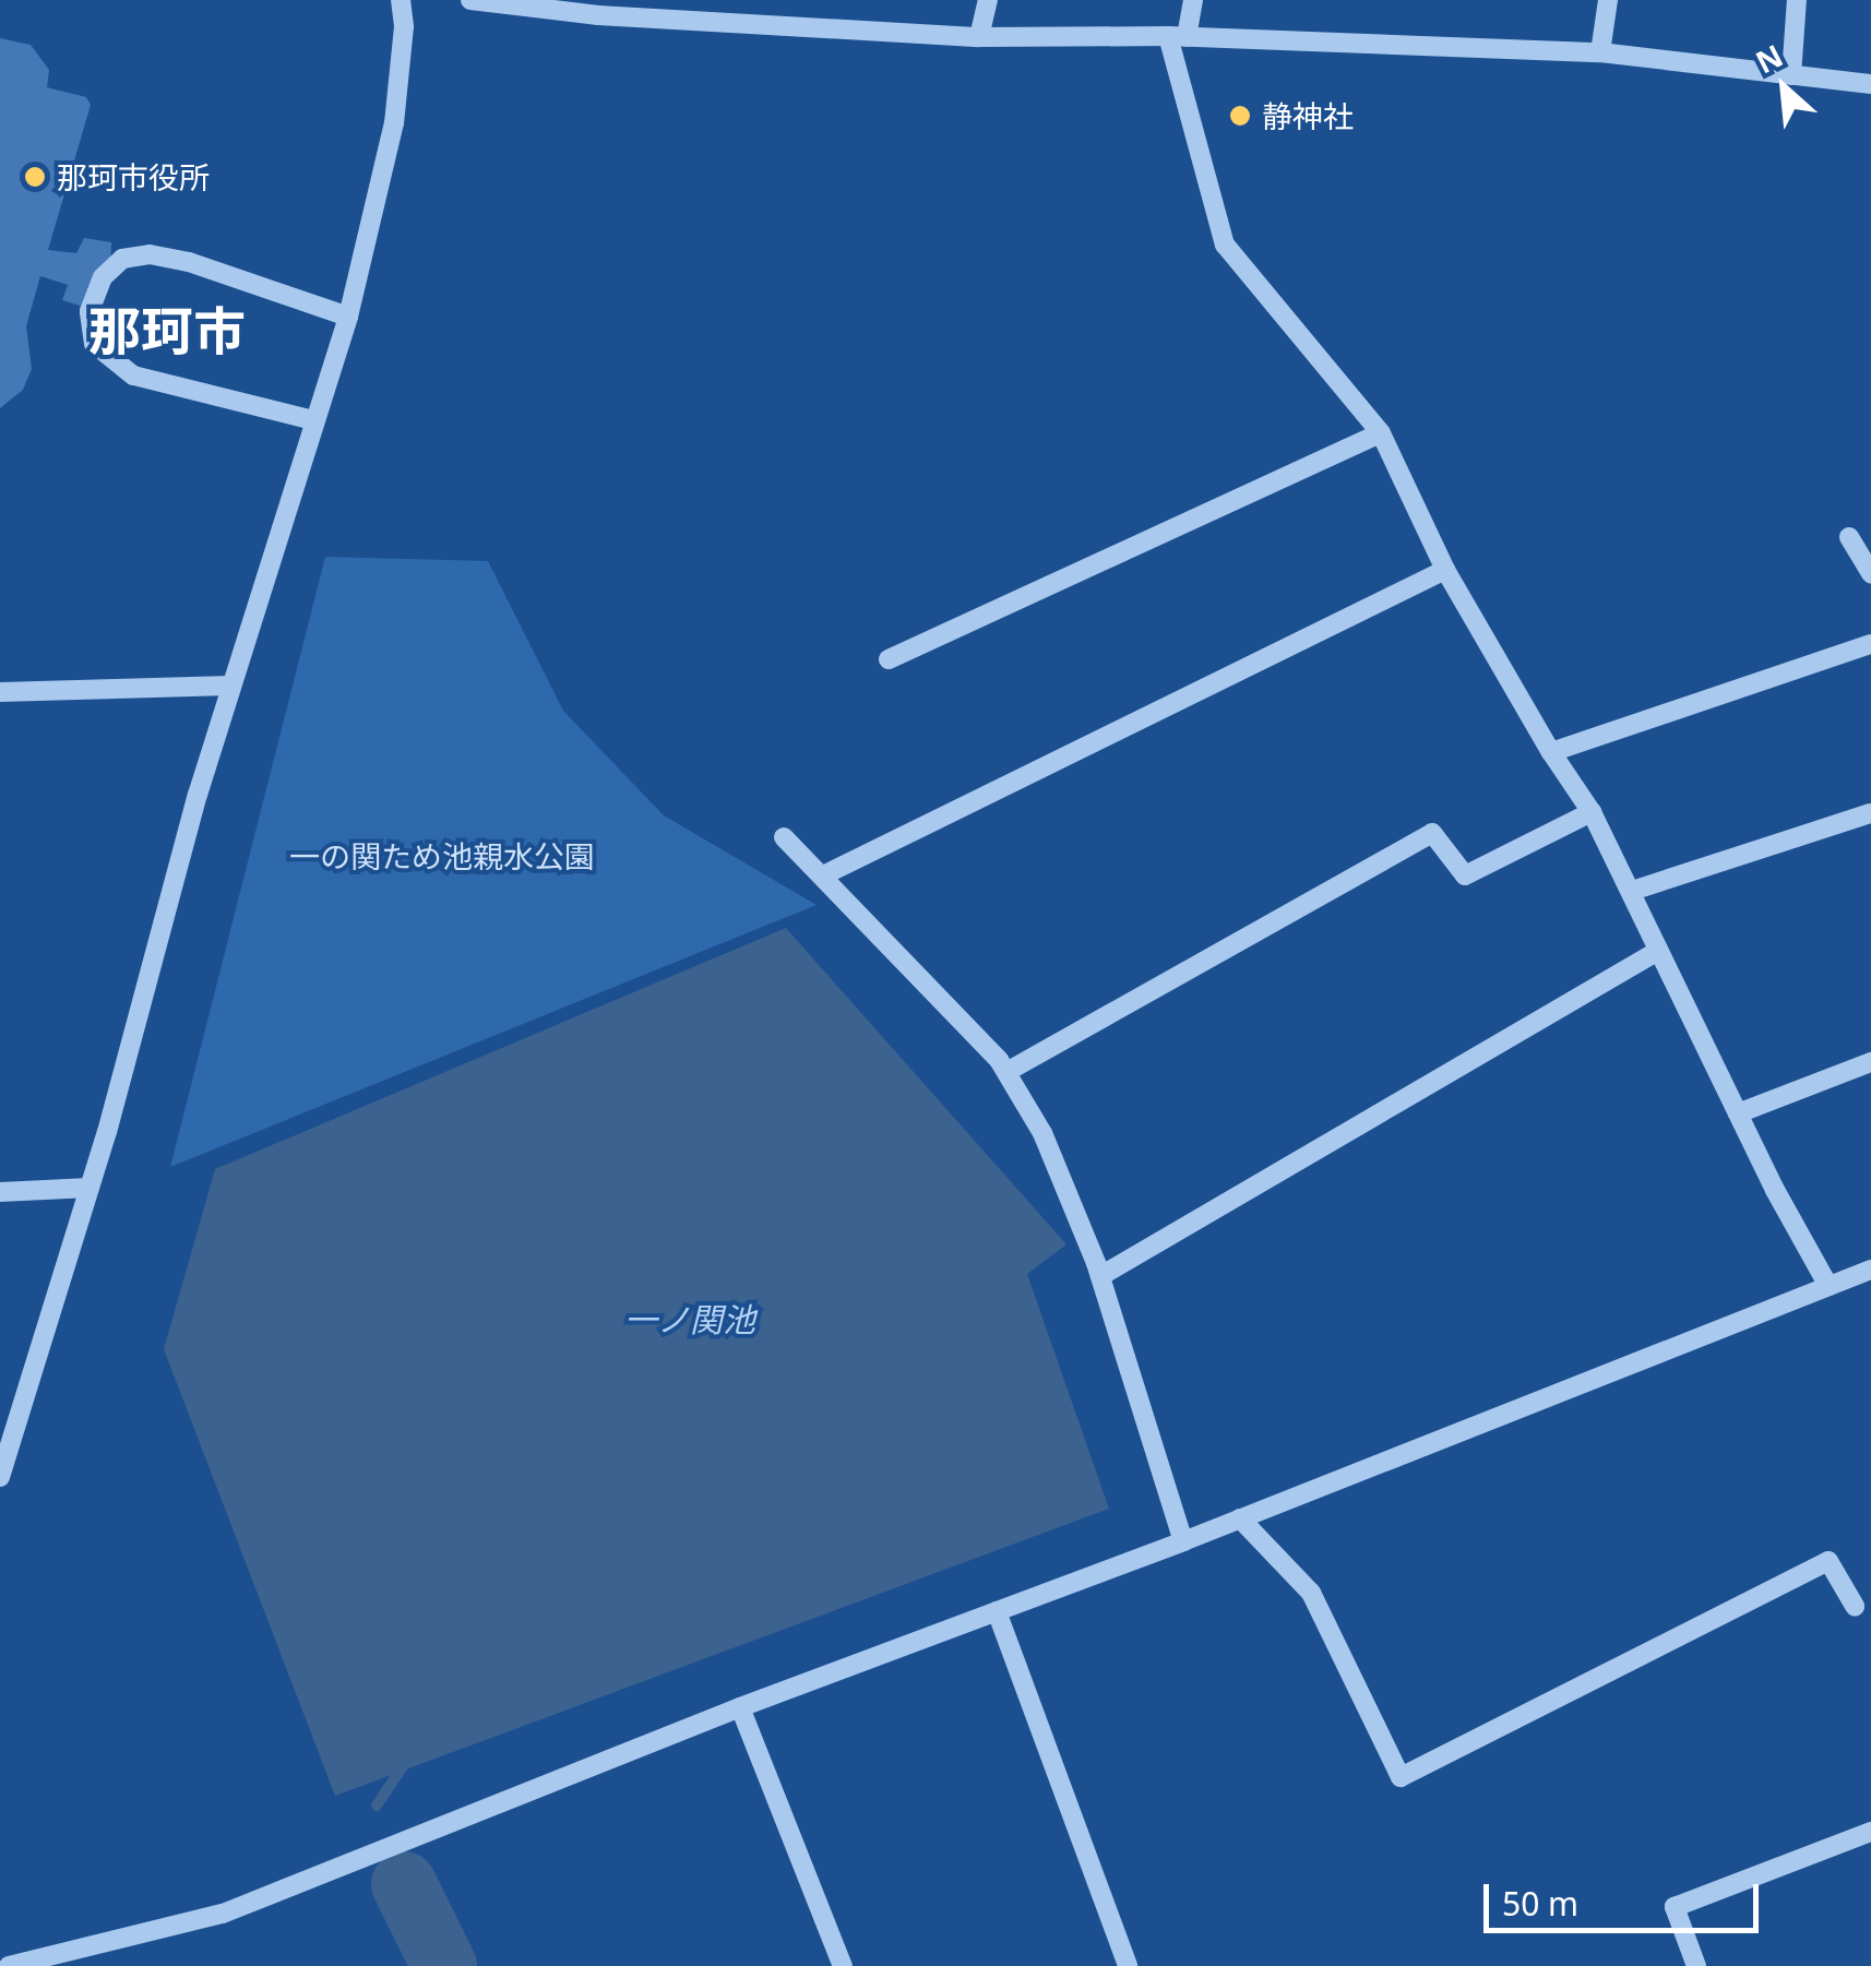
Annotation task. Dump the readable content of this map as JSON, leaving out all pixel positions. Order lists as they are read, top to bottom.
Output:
{
  "districts": ["那珂市"],
  "water": ["一ノ関池"],
  "parks": ["一の関ため池親水公園"],
  "places": ["静神社", "那珂市役所"],
  "scale_bar": "50 m",
  "north": "top left"
}
